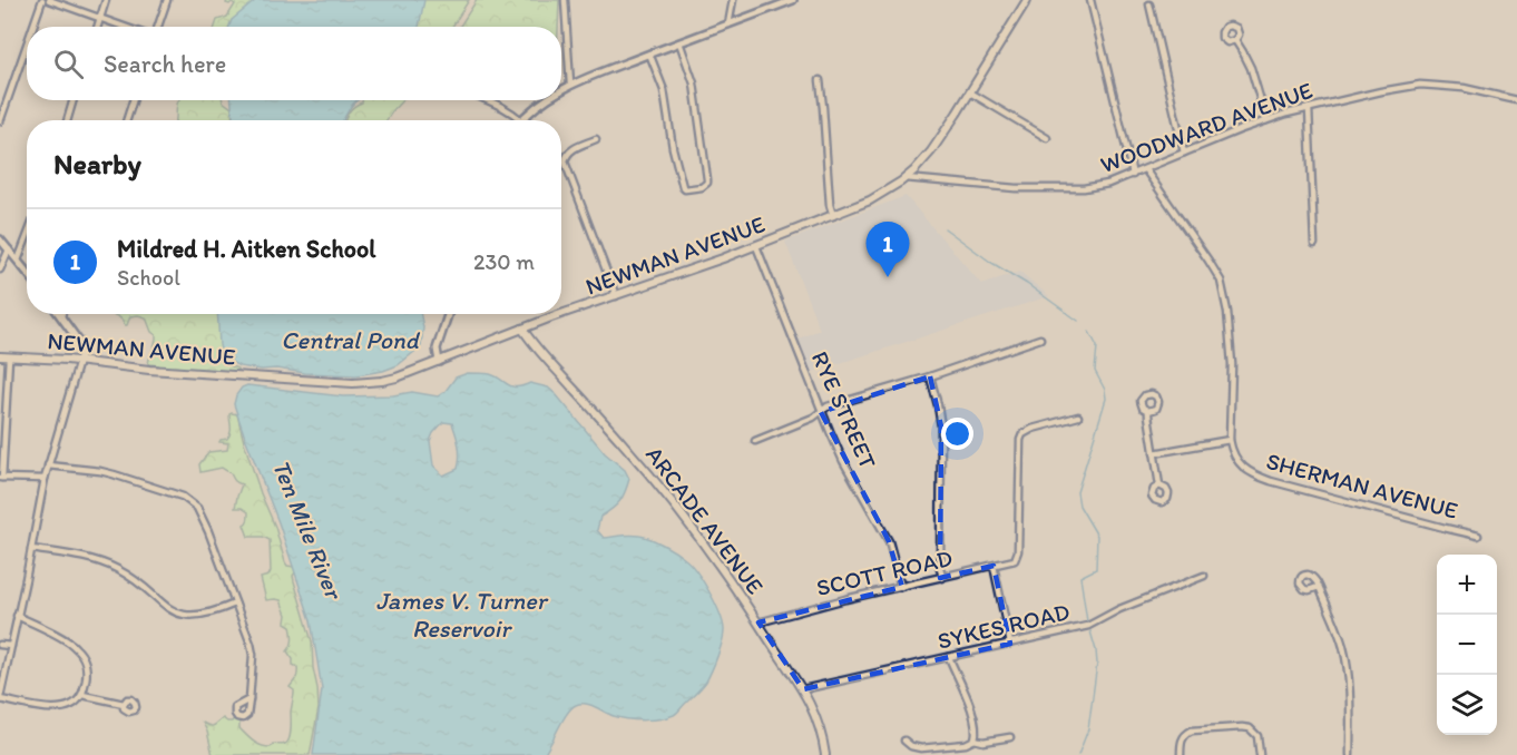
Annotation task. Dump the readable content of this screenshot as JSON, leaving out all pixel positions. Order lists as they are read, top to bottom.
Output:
{
  "streets": {
    "main road": ["NEWMAN AVENUE", "ARCADE AVENUE"],
    "street": [
      "WOODWARD AVENUE",
      "RYE STREET",
      "SHERMAN AVENUE",
      "SCOTT ROAD",
      "SYKES ROAD"
    ]
  },
  "crossings": [
    ["WOODWARD AVENUE", "NEWMAN AVENUE"],
    ["NEWMAN AVENUE", "RYE STREET"],
    ["NEWMAN AVENUE", "ARCADE AVENUE"],
    ["RYE STREET", "SCOTT ROAD"],
    ["ARCADE AVENUE", "SCOTT ROAD"],
    ["ARCADE AVENUE", "SYKES ROAD"]
  ],
  "water": ["Central Pond", "Ten Mile River", "James V. Turner Reservoir"],
  "page": {
    "search": "Search here",
    "heading": "Nearby",
    "list": [
      {
        "mark": "1",
        "name": "Mildred H. Aitken School",
        "note": "School",
        "value": "230 m"
      }
    ],
    "pins": "1",
    "map_buttons": ["+", "−"]
  }
}
